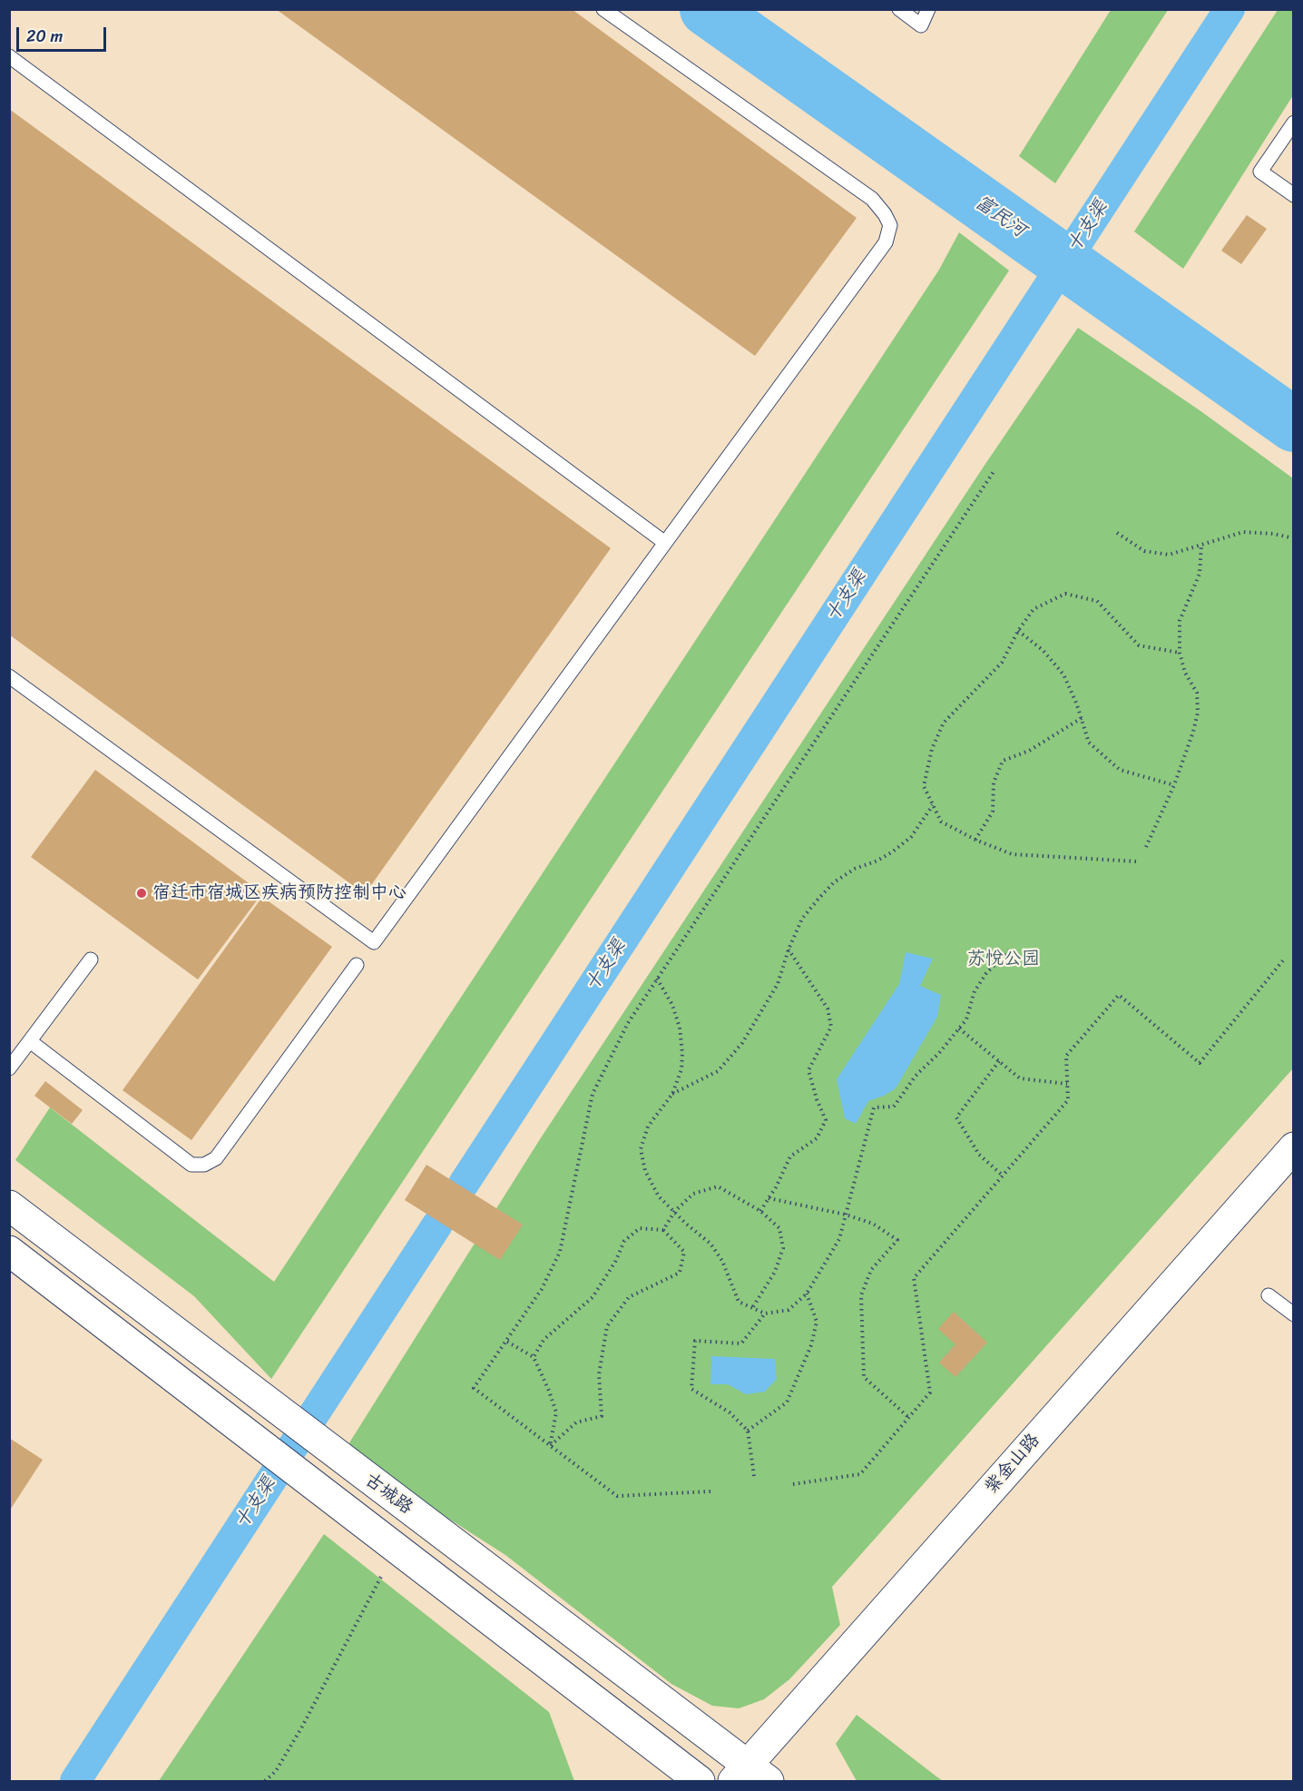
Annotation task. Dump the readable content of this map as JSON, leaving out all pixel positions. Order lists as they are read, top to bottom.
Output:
{
  "streets": {
    "main road": ["紫金山路", "古城路"]
  },
  "crossings": [
    ["紫金山路", "古城路"]
  ],
  "water": ["富民河", "十支渠"],
  "parks": ["苏悦公园"],
  "places": ["宿迁市宿城区疾病预防控制中心"],
  "scale_bar": "20 m"
}
